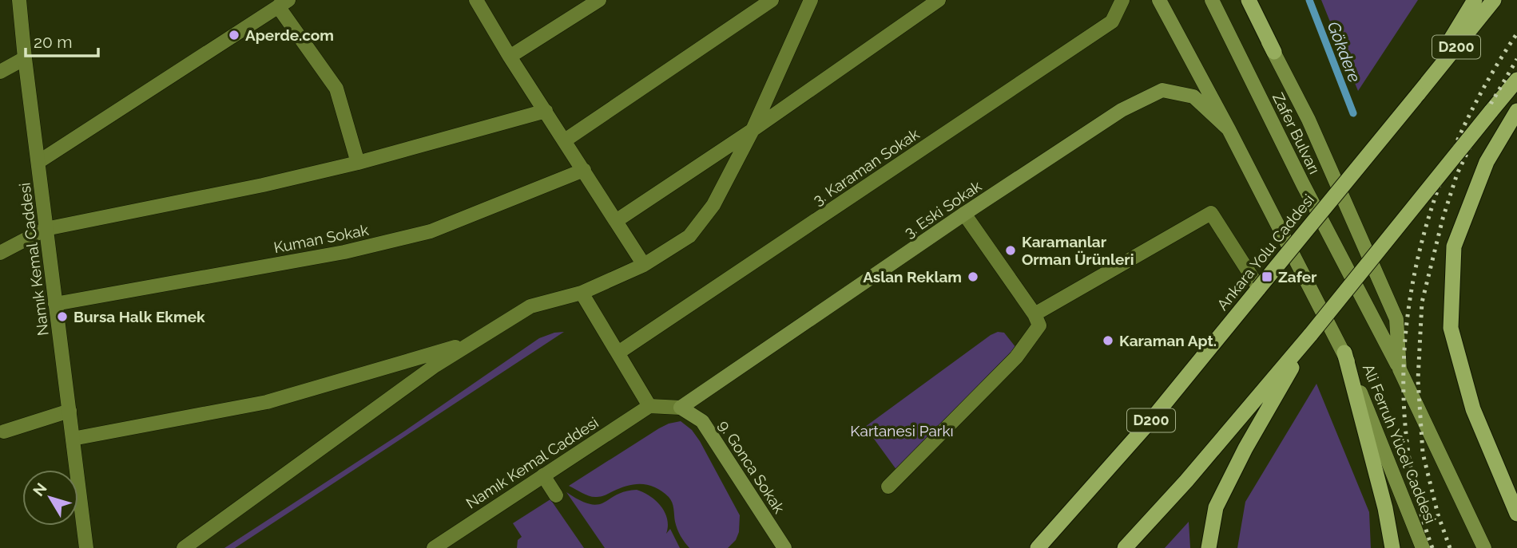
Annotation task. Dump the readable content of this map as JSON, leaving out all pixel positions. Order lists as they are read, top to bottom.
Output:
{
  "streets": {
    "highway": ["D200", "Ankara Yolu Caddesi"],
    "main road": [
      "Zafer Bulvarı",
      "3. Eski Sokak",
      "Ali Ferruh Yücel Caddesi",
      "9. Gonca Sokak"
    ],
    "street": ["3. Karaman Sokak", "Kuman Sokak", "Namık Kemal Caddesi"]
  },
  "crossings": [
    ["3. Eski Sokak", "9. Gonca Sokak"],
    ["Kuman Sokak", "Namık Kemal Caddesi"]
  ],
  "water": ["Gökdere"],
  "parks": ["Kartanesi Parkı"],
  "places": {
    "other": [
      "Aperde.com",
      "Karamanlar Orman Ürünleri",
      "Aslan Reklam",
      "Bursa Halk Ekmek",
      "Karaman Apt."
    ],
    "transit": ["Zafer"]
  },
  "scale_bar": "20 m",
  "north": "top left"
}
